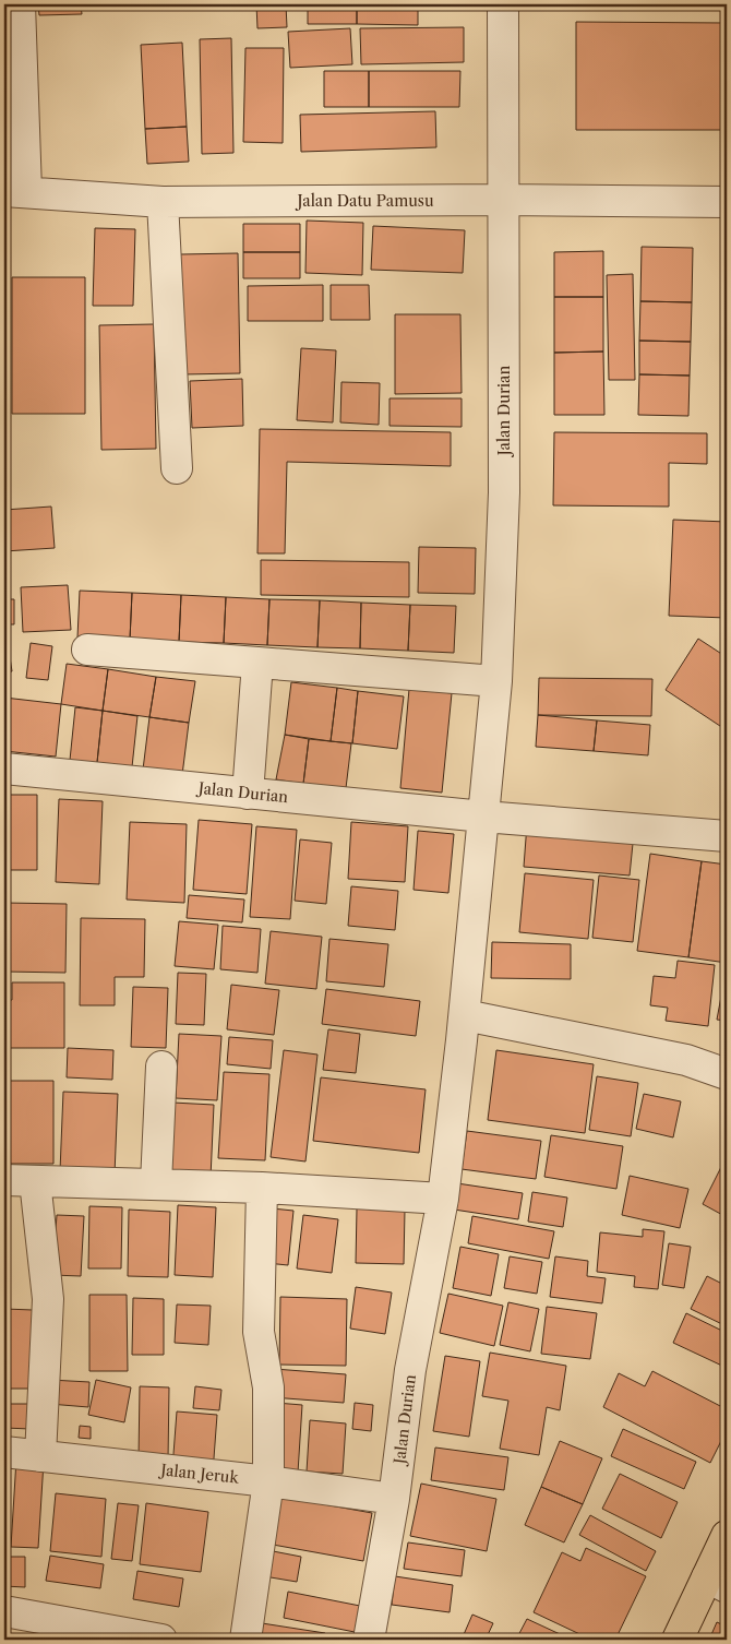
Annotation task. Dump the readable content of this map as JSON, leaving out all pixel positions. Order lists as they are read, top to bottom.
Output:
{
  "streets": {
    "street": ["Jalan Datu Pamusu", "Jalan Durian", "Jalan Jeruk"]
  },
  "crossings": [
    ["Jalan Datu Pamusu", "Jalan Durian"],
    ["Jalan Durian", "Jalan Jeruk"]
  ]
}
